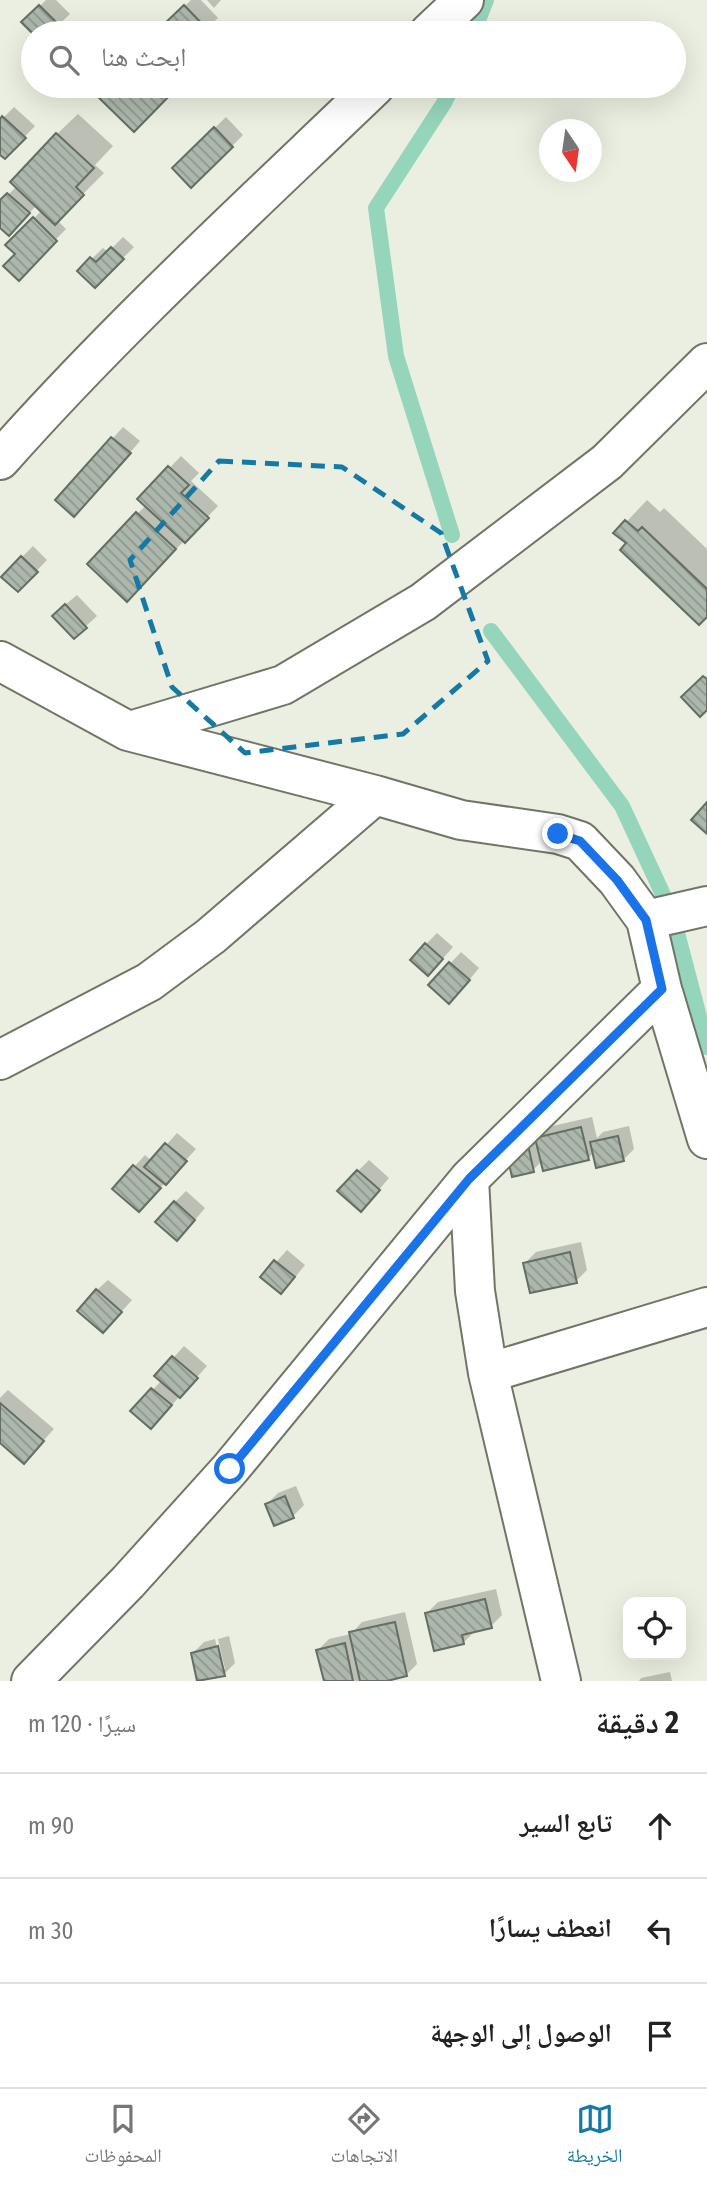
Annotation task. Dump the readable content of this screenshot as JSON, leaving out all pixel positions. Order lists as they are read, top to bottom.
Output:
{
  "north": "bottom",
  "page": {
    "search": "ابحث هنا",
    "heading": ["2 دقيقة", "سيرًا · 120 m"],
    "list": [
      ["تابع السير", "90 m"],
      ["انعطف يسارًا", "30 m"],
      "الوصول إلى الوجهة"
    ],
    "nav": ["الخريطة", "الاتجاهات", "المحفوظات"]
  }
}
